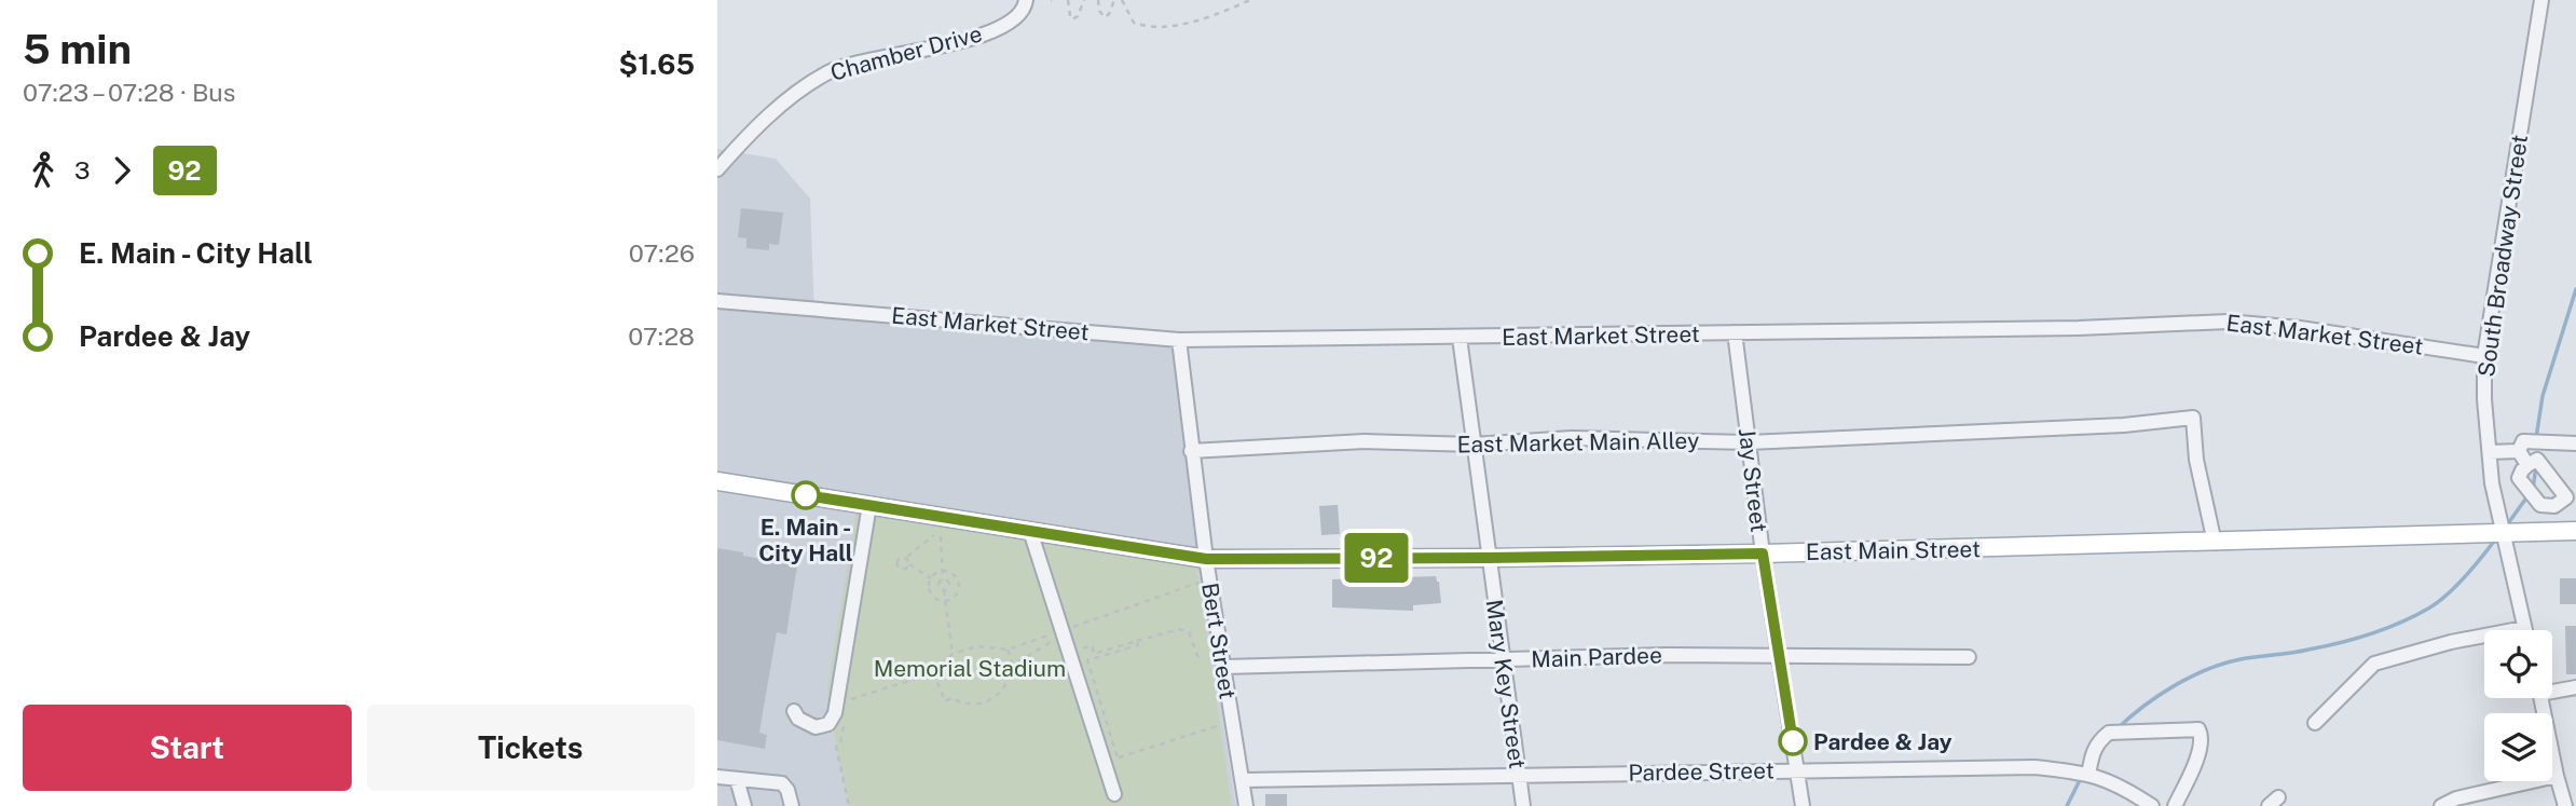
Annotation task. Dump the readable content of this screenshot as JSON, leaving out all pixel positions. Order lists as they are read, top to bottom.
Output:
{
  "streets": {
    "main road": ["East Main Street"],
    "street": [
      "Chamber Drive",
      "South Broadway Street",
      "East Market Street",
      "East Market Main Alley",
      "Jay Street",
      "Bert Street",
      "Main Pardee",
      "Mary Key Street",
      "Pardee Street"
    ]
  },
  "crossings": [
    ["South Broadway Street", "East Market Street"],
    ["South Broadway Street", "East Main Street"],
    ["East Market Street", "Jay Street"],
    ["East Market Street", "Bert Street"],
    ["East Market Street", "Mary Key Street"],
    ["East Market Main Alley", "Jay Street"],
    ["East Market Main Alley", "East Main Street"],
    ["East Market Main Alley", "Bert Street"],
    ["East Market Main Alley", "Mary Key Street"],
    ["Jay Street", "East Main Street"],
    ["Jay Street", "Main Pardee"],
    ["Jay Street", "Pardee Street"],
    ["East Main Street", "Bert Street"],
    ["East Main Street", "Mary Key Street"],
    ["Bert Street", "Main Pardee"],
    ["Bert Street", "Pardee Street"],
    ["Main Pardee", "Mary Key Street"],
    ["Mary Key Street", "Pardee Street"]
  ],
  "parks": ["Memorial Stadium"],
  "places": ["E. Main - City Hall", "Pardee & Jay"],
  "lines": ["bus line 92"],
  "page": {
    "heading": ["5 min", "07:23 – 07:28 · Bus", "$1.65"],
    "on_map": "92",
    "legs": ["3", "92"],
    "list": [
      {
        "name": "E. Main - City Hall",
        "value": "07:26"
      },
      {
        "name": "Pardee & Jay",
        "value": "07:28"
      }
    ],
    "buttons": ["Start", "Tickets"]
  }
}
